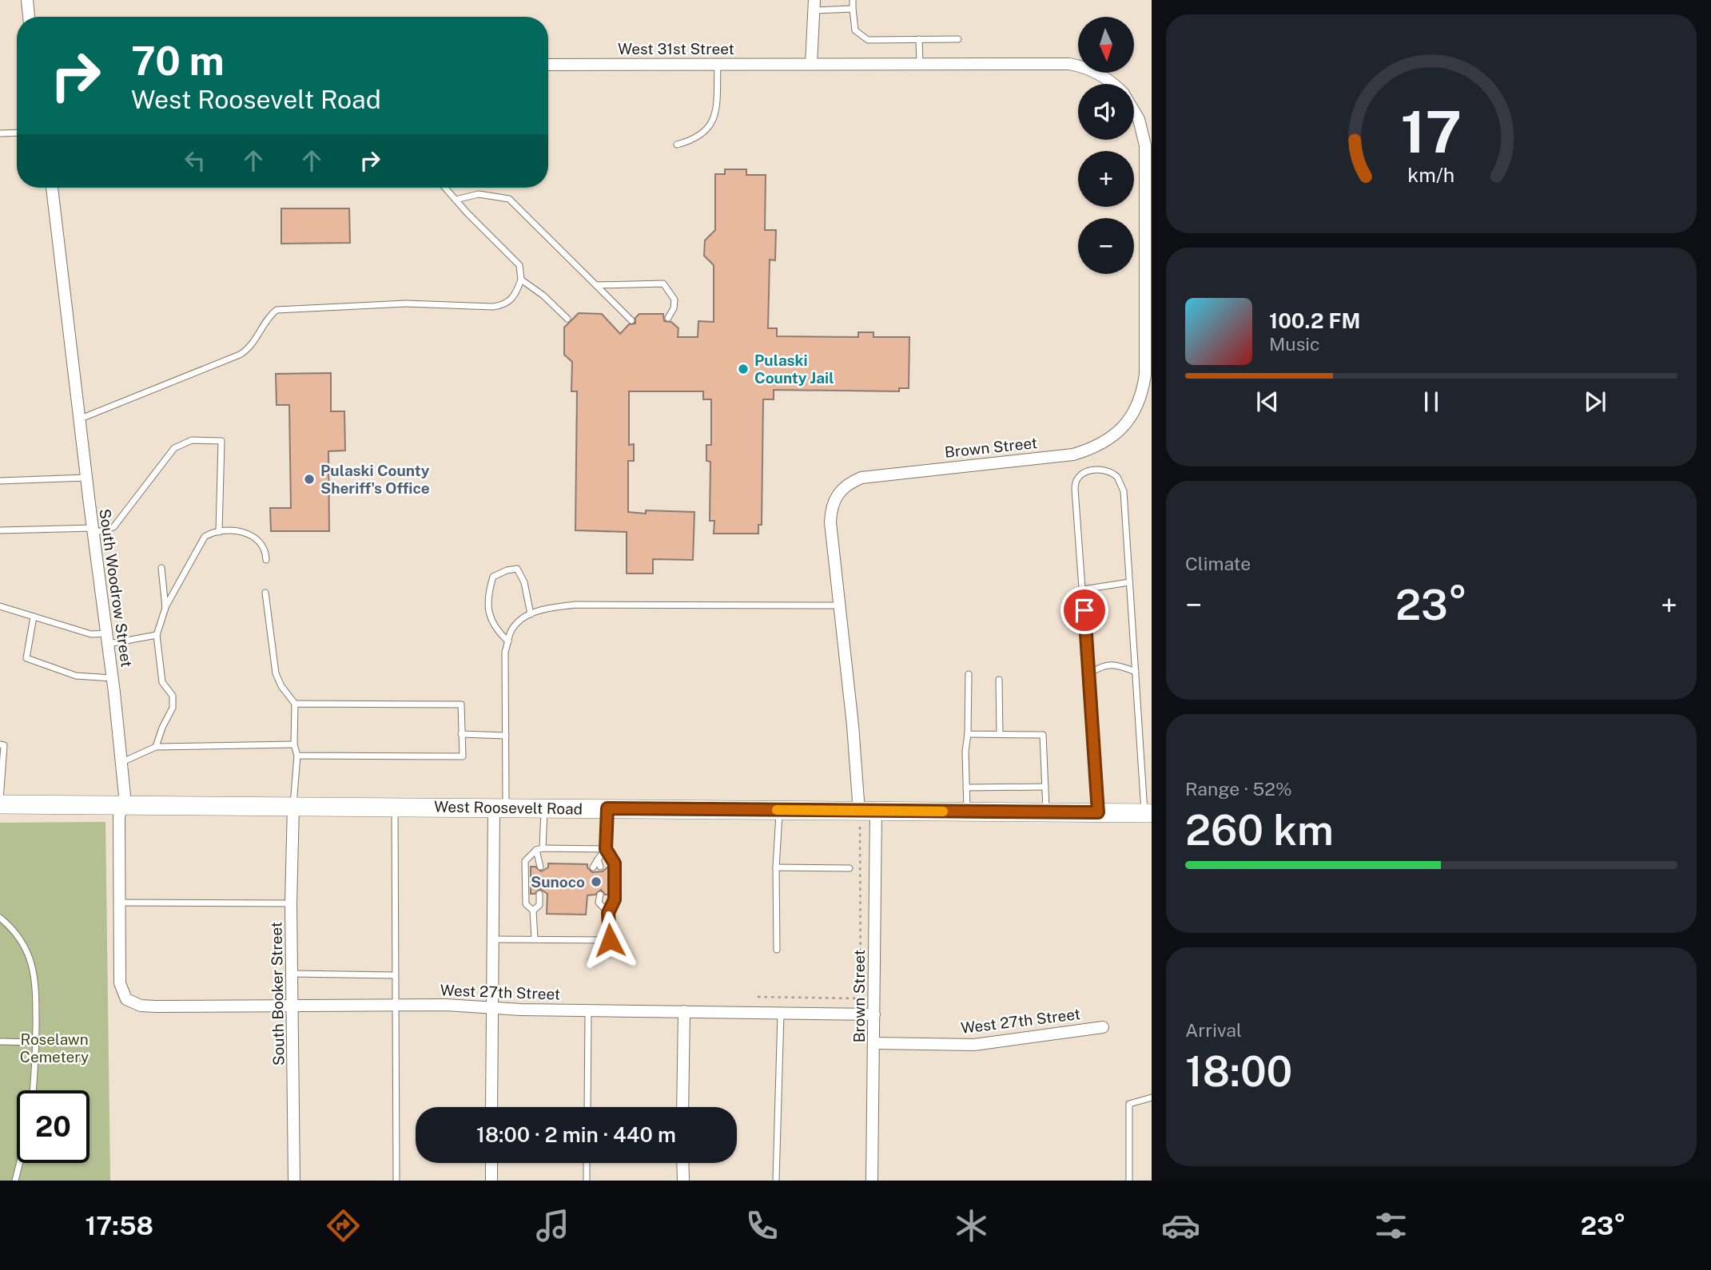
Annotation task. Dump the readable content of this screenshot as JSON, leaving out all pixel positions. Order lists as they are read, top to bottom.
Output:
{
  "streets": {
    "main road": ["West Roosevelt Road"],
    "street": [
      "West 31st Street",
      "Brown Street",
      "South Woodrow Street",
      "West 27th Street",
      "South Booker Street"
    ]
  },
  "crossings": [
    ["West 31st Street", "Brown Street"],
    ["Brown Street", "West Roosevelt Road"],
    ["Brown Street", "West 27th Street"],
    ["South Woodrow Street", "West Roosevelt Road"],
    ["South Woodrow Street", "West 27th Street"],
    ["West Roosevelt Road", "South Booker Street"],
    ["West 27th Street", "South Booker Street"]
  ],
  "parks": ["Roselawn Cemetery"],
  "places": ["Pulaski County Jail", "Pulaski County Sheriff's Office", "Sunoco"],
  "north": "bottom",
  "page": {
    "map_buttons": ["+", "−"],
    "turn": ["70 m", "West Roosevelt Road"],
    "song": ["100.2 FM", "Music"],
    "tile": [
      "Climate",
      ["Range · 52%", "260 km"],
      ["Arrival", "18:00"]
    ],
    "heat": ["−", "23°", "+"],
    "limit": "20",
    "trip": "18:00 · 2 min · 440 m",
    "tabs": ["17:58", "23°"],
    "gauge": ["17", "km/h"]
  }
}
